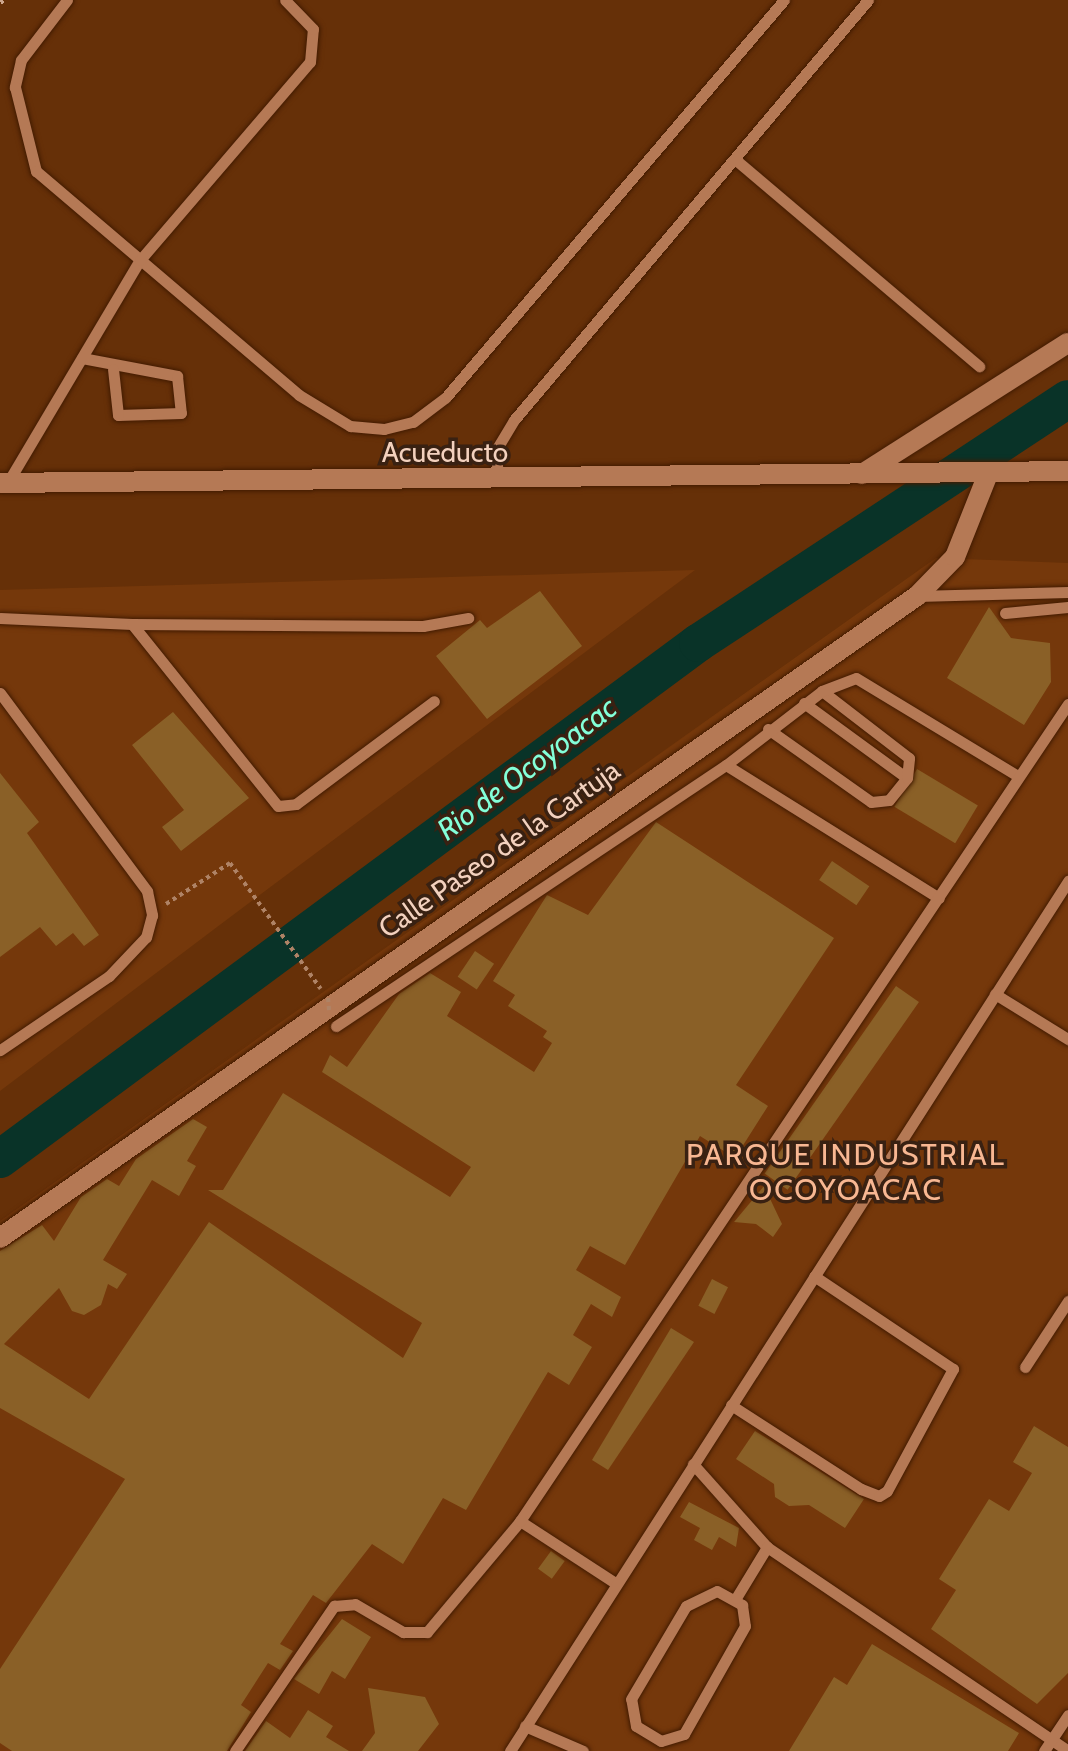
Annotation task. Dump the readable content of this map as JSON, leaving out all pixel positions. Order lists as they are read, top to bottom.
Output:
{
  "streets": {
    "street": ["Acueducto", "Calle Paseo de la Cartuja"]
  },
  "crossings": [
    ["Acueducto", "Calle Paseo de la Cartuja"]
  ],
  "districts": ["PARQUE INDUSTRIAL OCOYOACAC"],
  "water": ["Rio de Ocoyoacac"]
}
